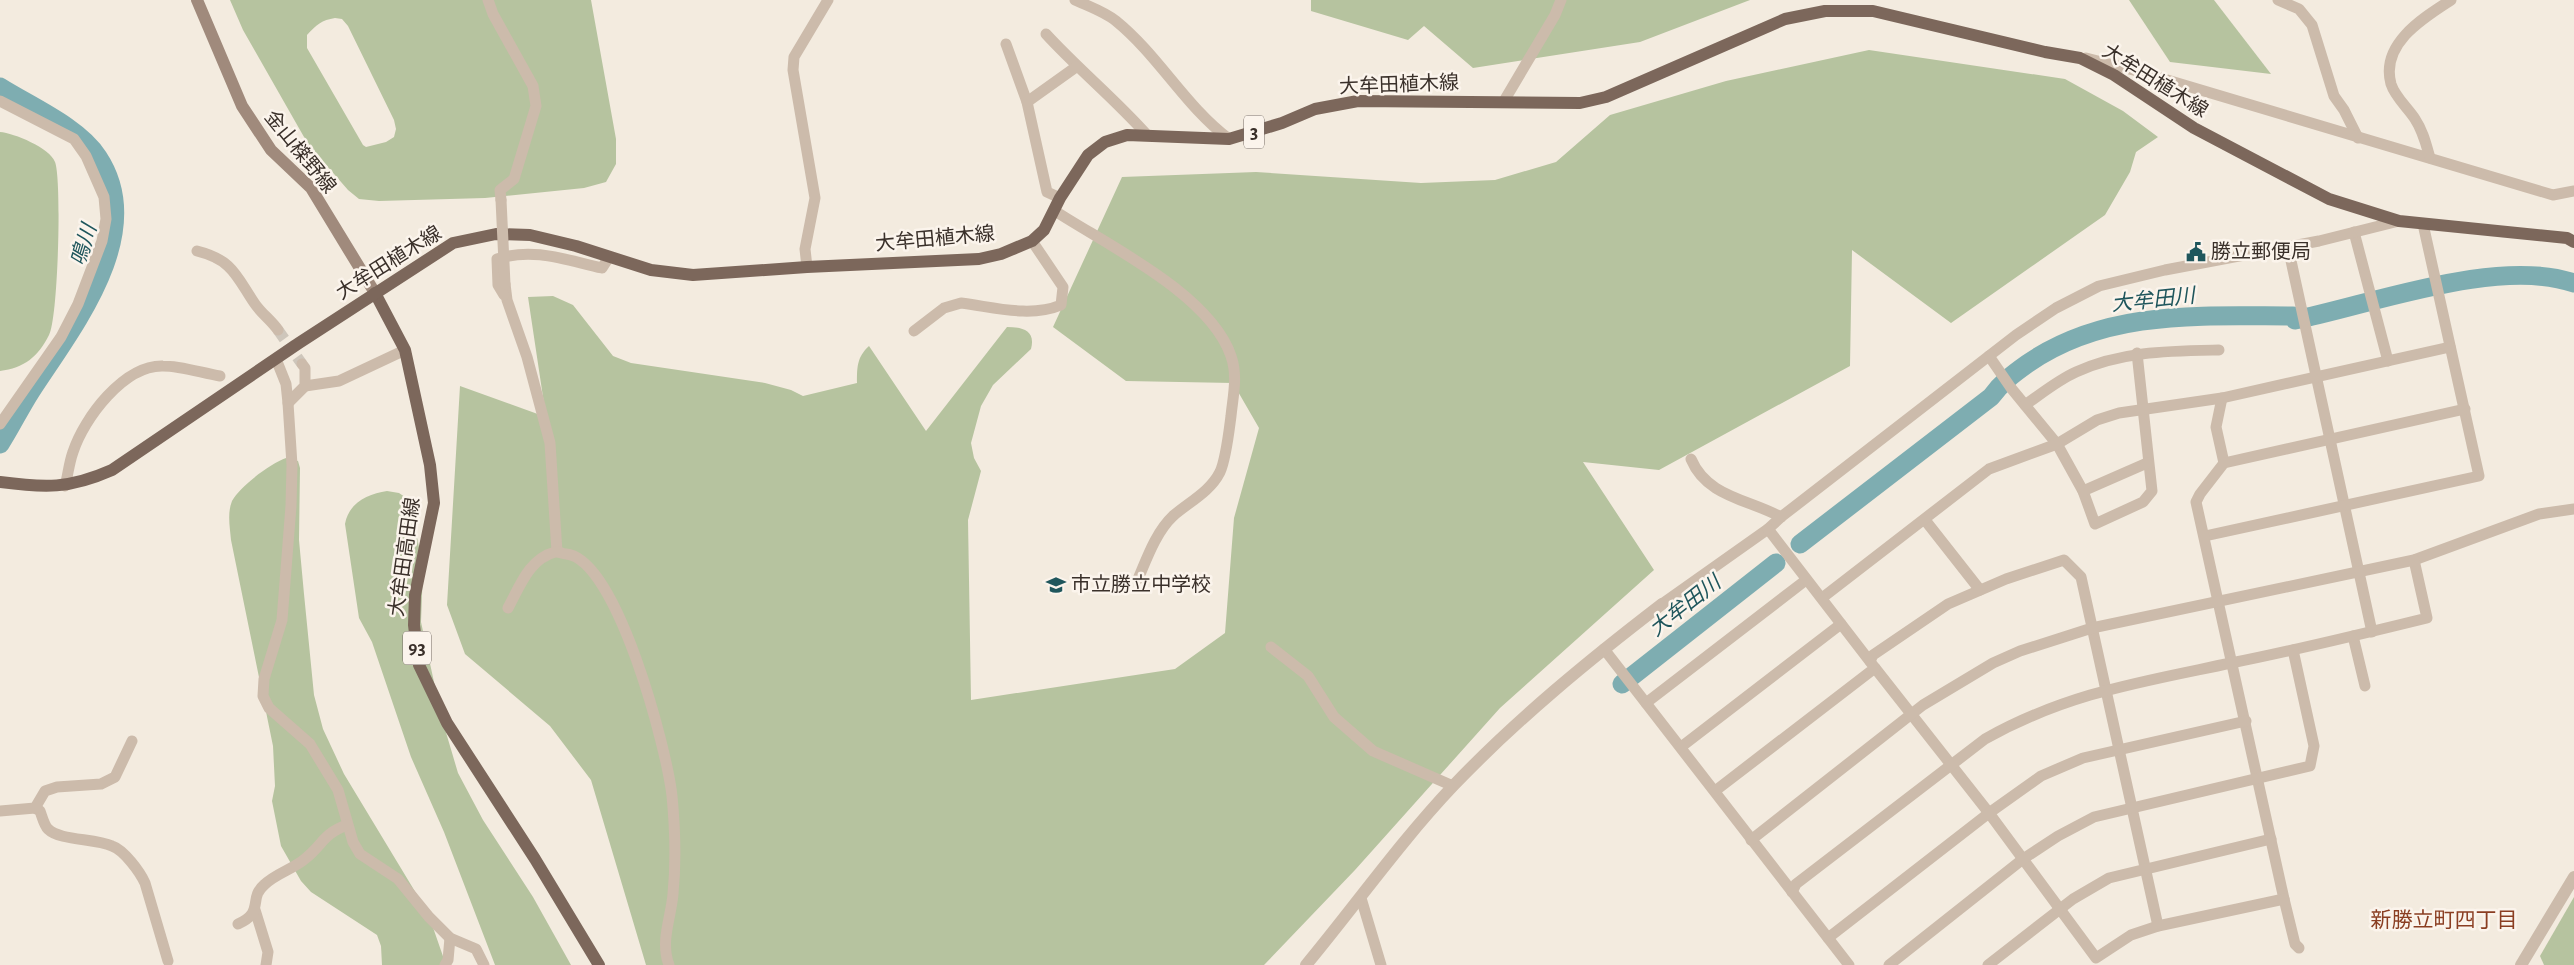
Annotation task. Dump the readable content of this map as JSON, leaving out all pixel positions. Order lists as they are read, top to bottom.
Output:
{
  "streets": {
    "main road": [
      "大牟田植木線",
      "3",
      "金山檪野線",
      "大牟田高田線",
      "93"
    ]
  },
  "crossings": [
    ["大牟田植木線", "金山檪野線"],
    ["大牟田植木線", "大牟田高田線"],
    ["金山檪野線", "大牟田高田線"]
  ],
  "districts": ["新勝立町四丁目"],
  "water": ["鳴川", "大牟田川"],
  "places": {
    "public building": ["勝立郵便局"],
    "school or university": ["市立勝立中学校"]
  }
}
